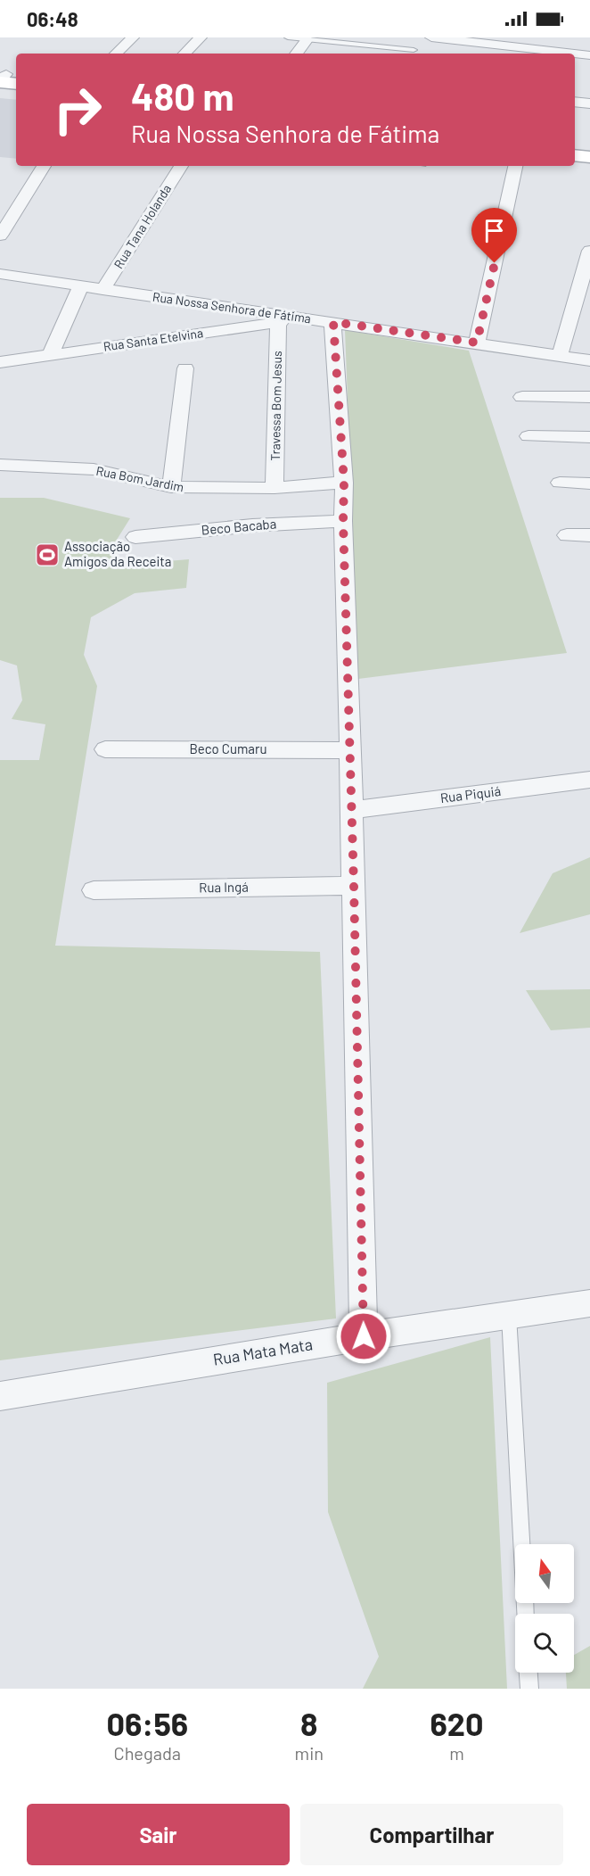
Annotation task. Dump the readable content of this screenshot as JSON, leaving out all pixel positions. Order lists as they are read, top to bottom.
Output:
{
  "streets": {
    "street": [
      "Rua Tana Holanda",
      "Rua Nossa Senhora de Fátima",
      "Rua Santa Etelvina",
      "Travessa Bom Jesus",
      "Rua Bom Jardim",
      "Beco Bacaba",
      "Beco Cumaru",
      "Rua Piquiá",
      "Rua Ingá",
      "Rua Mata Mata"
    ]
  },
  "crossings": [
    ["Rua Tana Holanda", "Rua Nossa Senhora de Fátima"],
    ["Rua Nossa Senhora de Fátima", "Rua Santa Etelvina"],
    ["Rua Santa Etelvina", "Travessa Bom Jesus"],
    ["Travessa Bom Jesus", "Rua Bom Jardim"]
  ],
  "places": {
    "sports": ["Associação Amigos da Receita"]
  },
  "north": "top",
  "page": {
    "status": "06:48",
    "turn": ["480 m", "Rua Nossa Senhora de Fátima"],
    "eta": [
      "06:56",
      "Chegada",
      "8",
      "min",
      "620",
      "m"
    ],
    "buttons": ["Sair", "Compartilhar"]
  }
}
